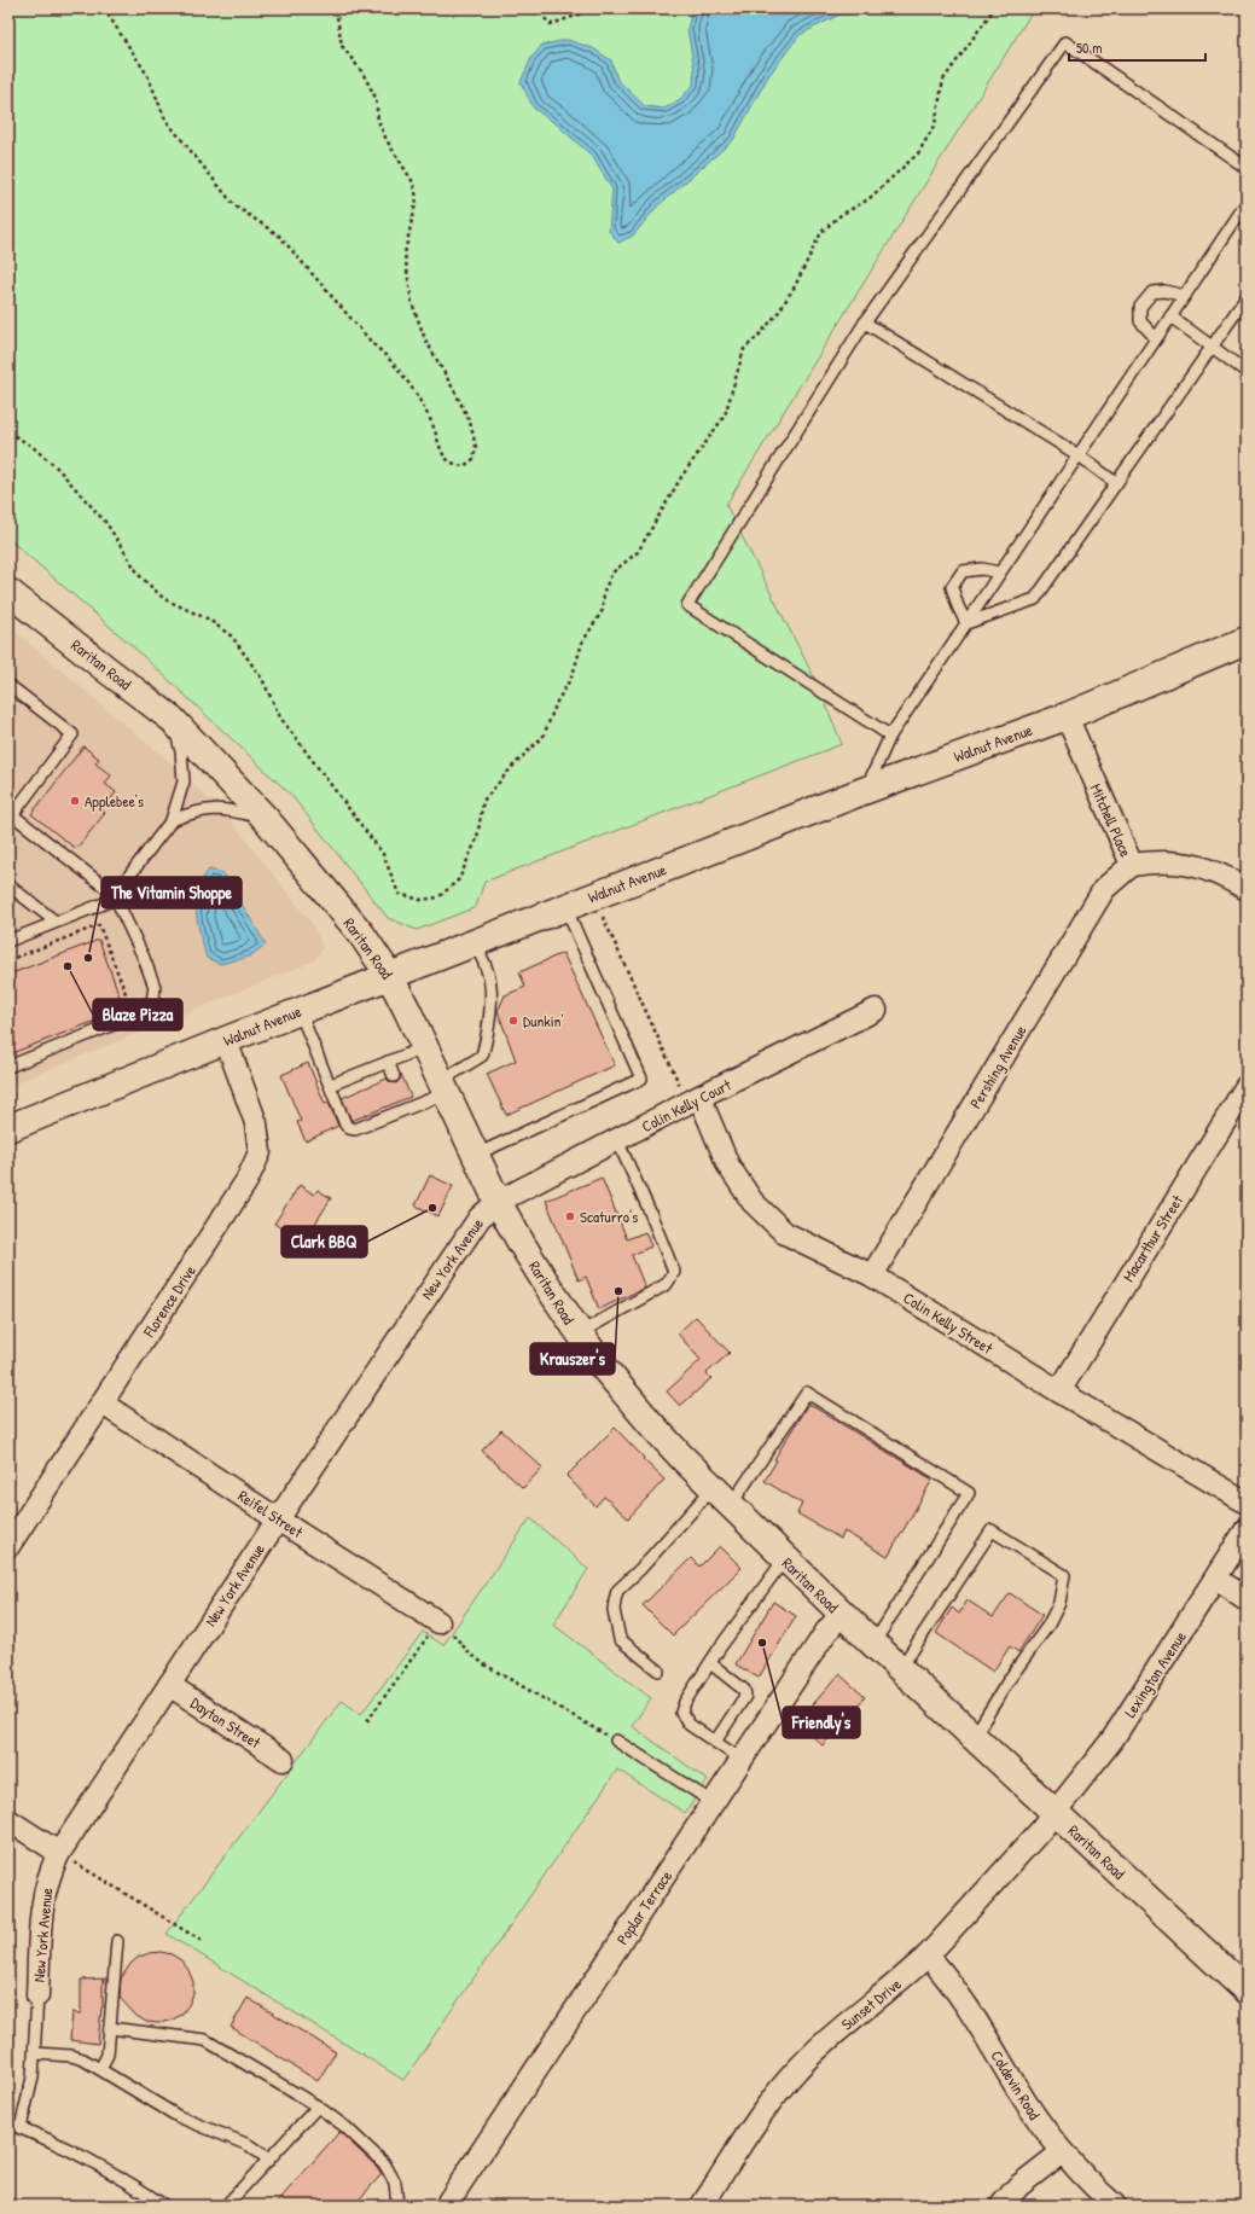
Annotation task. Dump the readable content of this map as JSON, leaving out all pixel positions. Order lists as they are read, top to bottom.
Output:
{
  "streets": {
    "main road": ["Raritan Road", "Walnut Avenue"],
    "street": [
      "Mitchell Place",
      "Pershing Avenue",
      "Colin Kelly Court",
      "Macarthur Street",
      "New York Avenue",
      "Florence Drive",
      "Colin Kelly Street",
      "Reifel Street",
      "Lexington Avenue",
      "Dayton Street",
      "Poplar Terrace",
      "Sunset Drive",
      "Coldevin Road"
    ]
  },
  "crossings": [
    ["Raritan Road", "Walnut Avenue"],
    ["Raritan Road", "Colin Kelly Court"],
    ["Raritan Road", "New York Avenue"],
    ["Raritan Road", "Lexington Avenue"],
    ["Raritan Road", "Poplar Terrace"],
    ["Raritan Road", "Sunset Drive"],
    ["Walnut Avenue", "Mitchell Place"],
    ["Walnut Avenue", "Florence Drive"],
    ["Mitchell Place", "Pershing Avenue"],
    ["Pershing Avenue", "Colin Kelly Street"],
    ["Colin Kelly Court", "New York Avenue"],
    ["Colin Kelly Court", "Colin Kelly Street"],
    ["Macarthur Street", "Colin Kelly Street"],
    ["New York Avenue", "Reifel Street"],
    ["New York Avenue", "Dayton Street"],
    ["Florence Drive", "Reifel Street"],
    ["Lexington Avenue", "Sunset Drive"],
    ["Sunset Drive", "Coldevin Road"]
  ],
  "places": [
    "Applebee's",
    "The Vitamin Shoppe",
    "Blaze Pizza",
    "Dunkin'",
    "Clark BBQ",
    "Scaturro's",
    "Krauszer's",
    "Friendly's"
  ],
  "scale_bar": "50 m"
}
